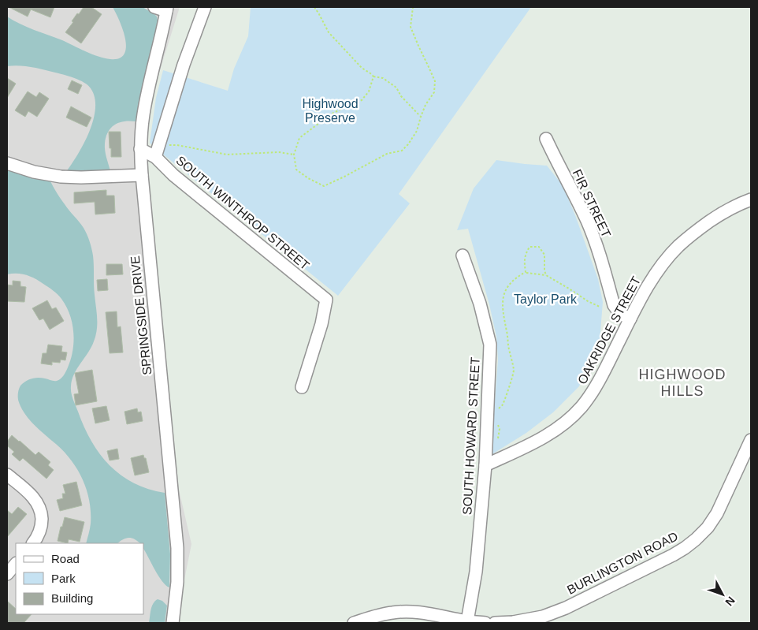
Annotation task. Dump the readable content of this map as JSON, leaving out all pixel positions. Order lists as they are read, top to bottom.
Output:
{
  "streets": {
    "street": [
      "FIR STREET",
      "SOUTH WINTHROP STREET",
      "SPRINGSIDE DRIVE",
      "OAKRIDGE STREET",
      "SOUTH HOWARD STREET",
      "BURLINGTON ROAD"
    ]
  },
  "crossings": [
    ["FIR STREET", "OAKRIDGE STREET"],
    ["SOUTH WINTHROP STREET", "SPRINGSIDE DRIVE"],
    ["OAKRIDGE STREET", "SOUTH HOWARD STREET"]
  ],
  "districts": ["HIGHWOOD HILLS"],
  "parks": ["Highwood Preserve", "Taylor Park"],
  "legend": ["Road", "Park", "Building"],
  "north": "bottom right"
}
